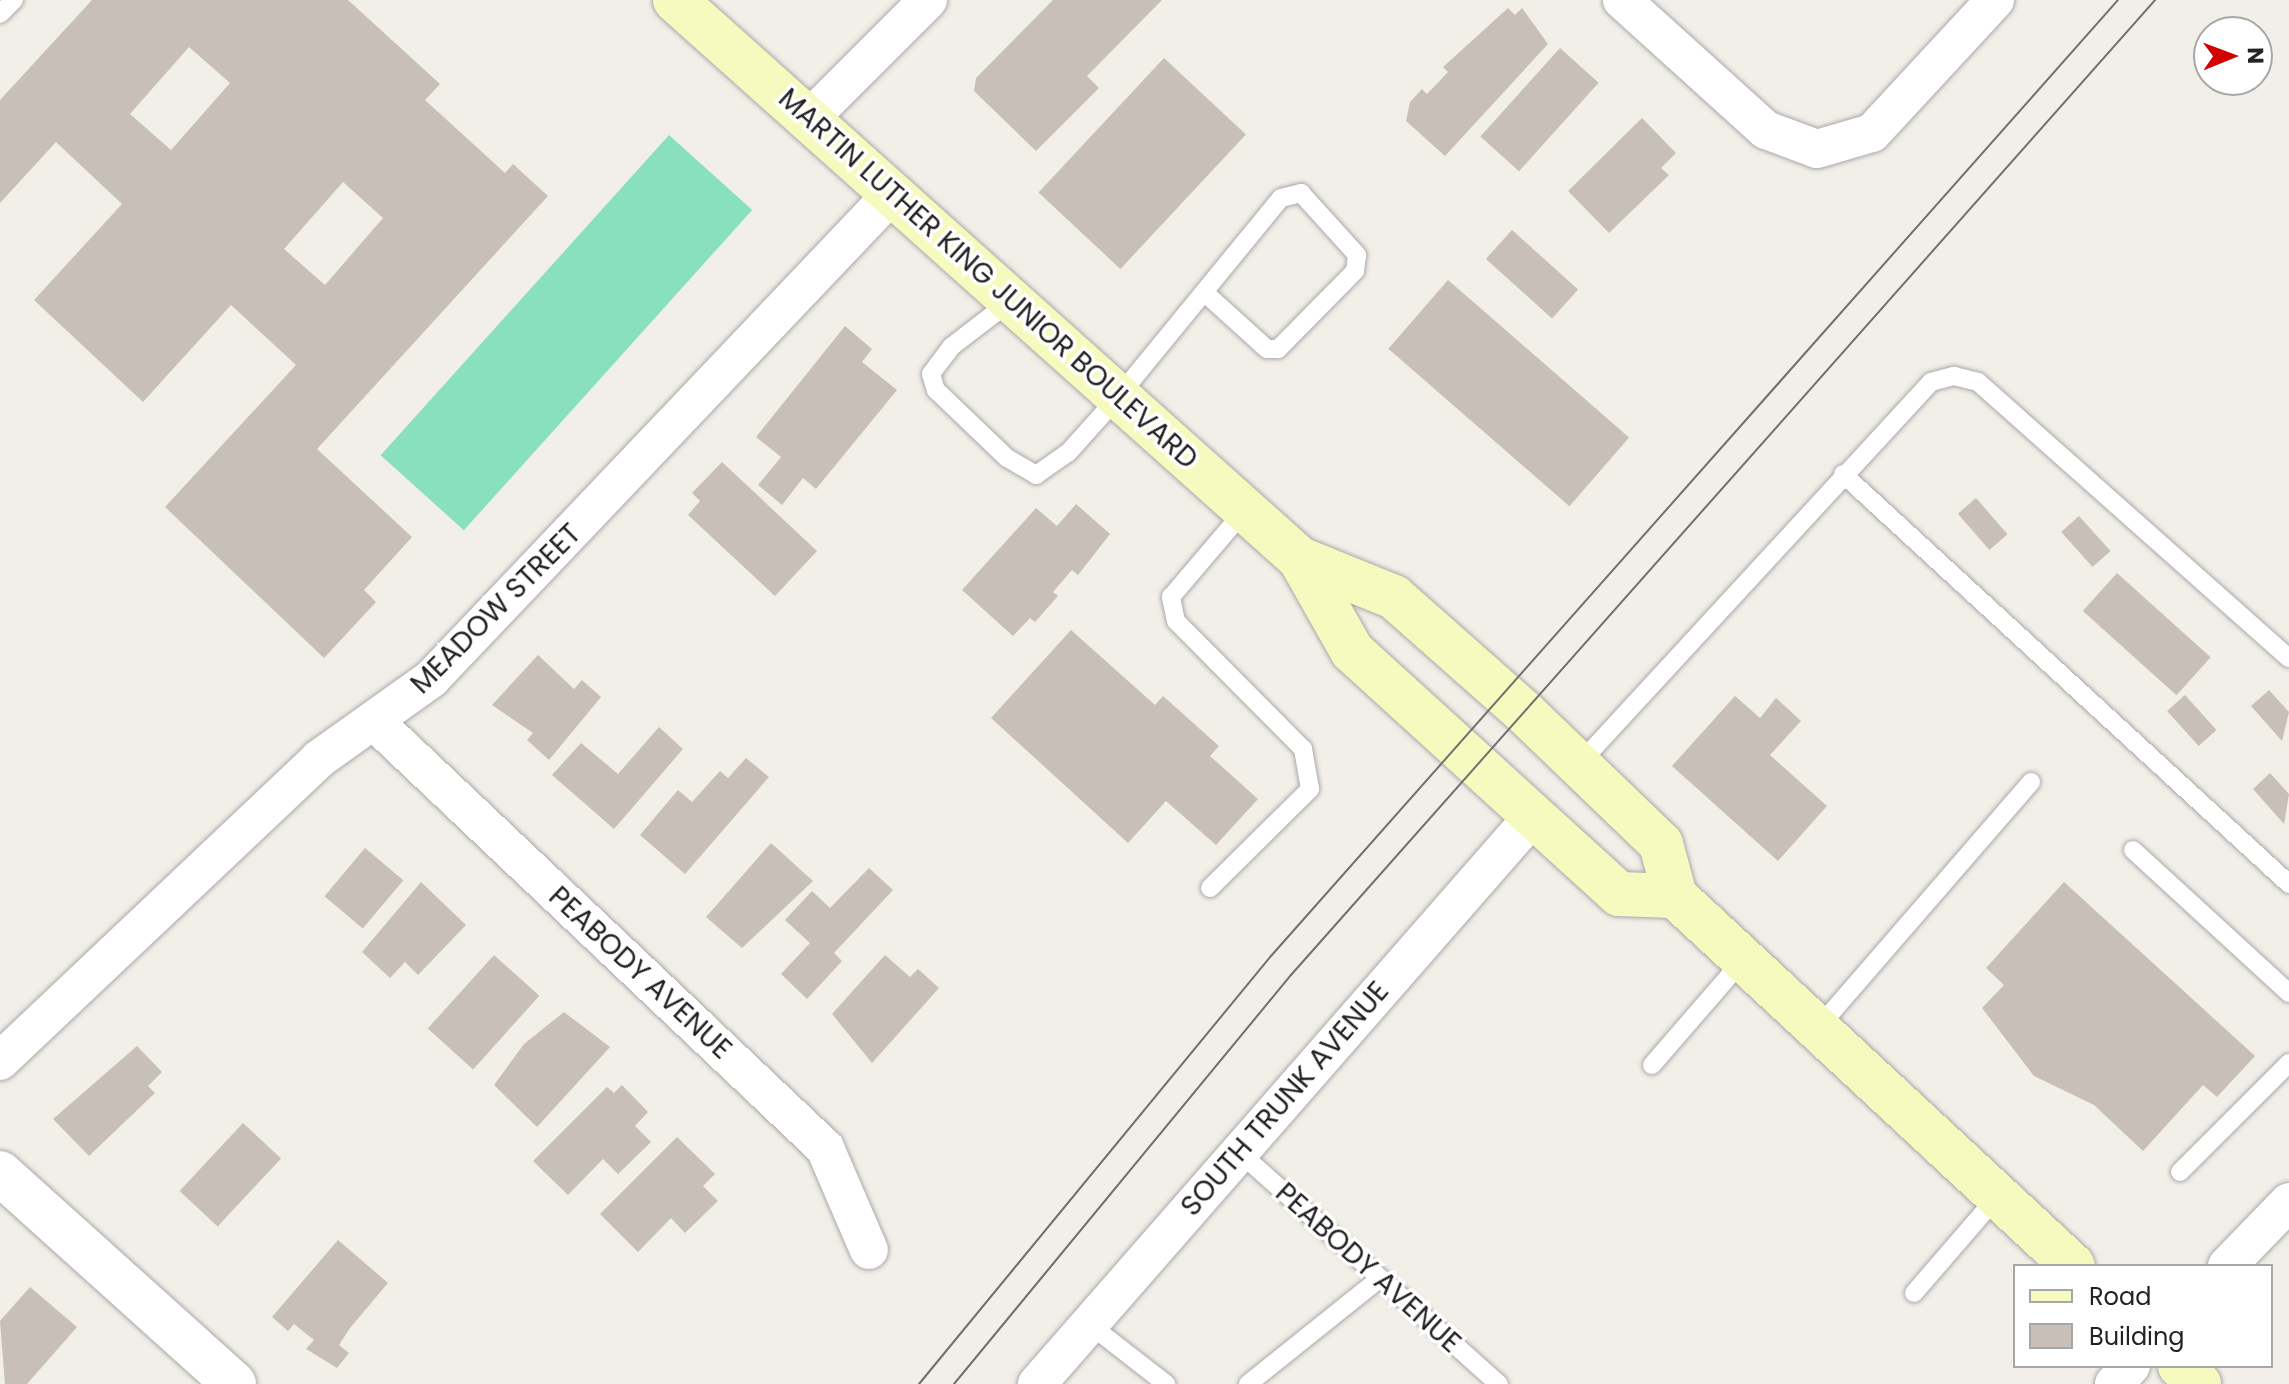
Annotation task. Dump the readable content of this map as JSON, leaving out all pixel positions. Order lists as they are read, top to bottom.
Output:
{
  "streets": {
    "main road": ["MARTIN LUTHER KING JUNIOR BOULEVARD"],
    "street": ["MEADOW STREET", "PEABODY AVENUE", "SOUTH TRUNK AVENUE"]
  },
  "crossings": [
    ["MARTIN LUTHER KING JUNIOR BOULEVARD", "MEADOW STREET"],
    ["MARTIN LUTHER KING JUNIOR BOULEVARD", "SOUTH TRUNK AVENUE"],
    ["MEADOW STREET", "PEABODY AVENUE"],
    ["PEABODY AVENUE", "SOUTH TRUNK AVENUE"]
  ],
  "legend": ["Road", "Building"],
  "north": "right"
}
